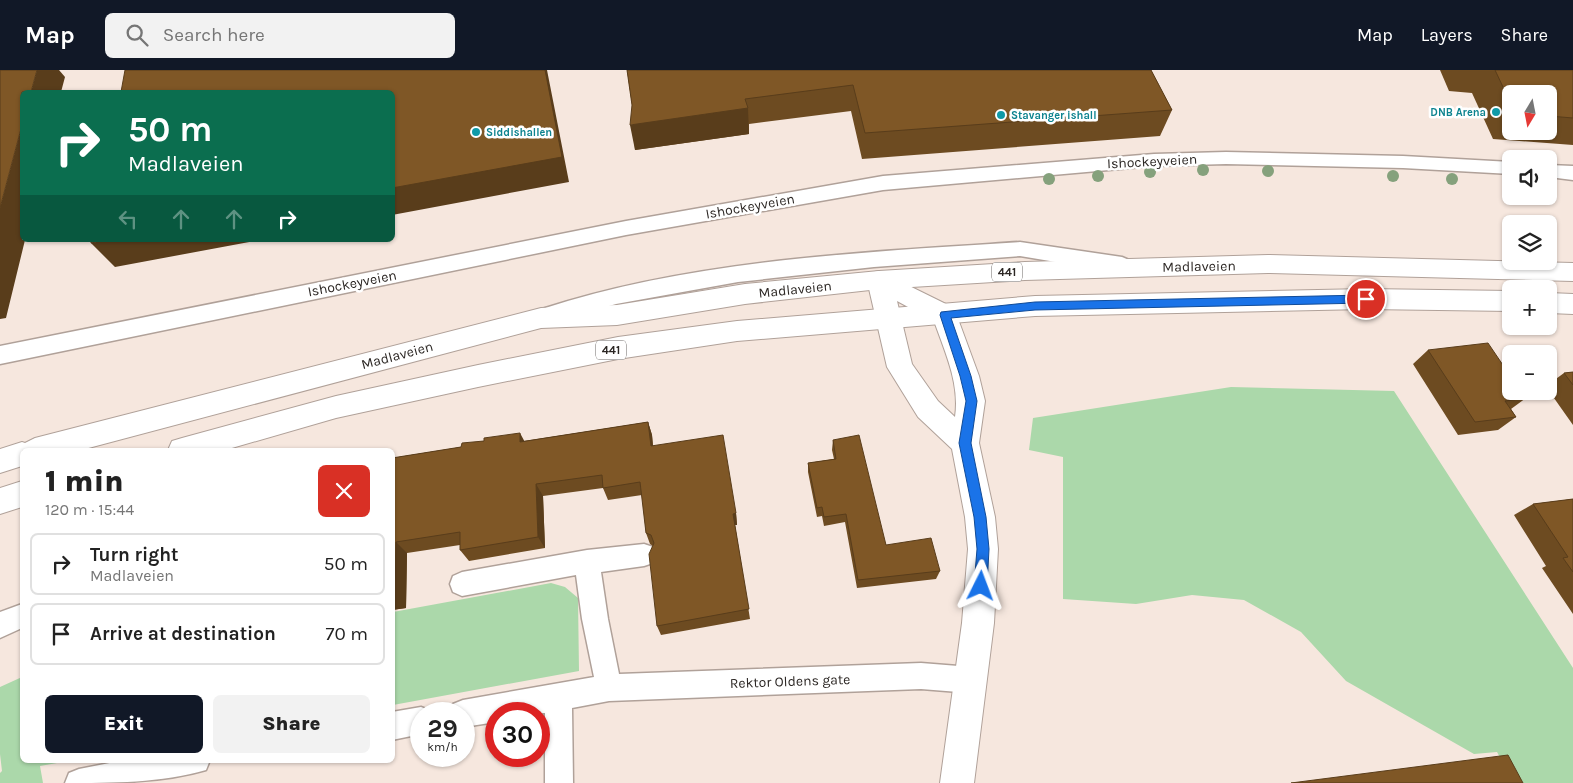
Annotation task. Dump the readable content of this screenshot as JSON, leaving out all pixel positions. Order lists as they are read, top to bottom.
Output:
{
  "streets": {
    "main road": ["Madlaveien", "441"],
    "lane": ["Ishockeyveien", "Rektor Oldens gate"]
  },
  "places": ["DNB Arena", "Stavanger ishall", "Siddishallen"],
  "north": "bottom",
  "page": {
    "header": "Map",
    "search": "Search here",
    "nav": ["Map", "Layers", "Share"],
    "map_buttons": ["+", "−"],
    "turn": ["50 m", "Madlaveien"],
    "heading": ["1 min", "120 m · 15:44"],
    "list": [
      {
        "name": "Turn right",
        "note": "Madlaveien",
        "value": "50 m"
      },
      {
        "name": "Arrive at destination",
        "value": "70 m"
      }
    ],
    "buttons": ["Exit", "Share"],
    "speed": "29 km/h",
    "limit": "30"
  }
}
